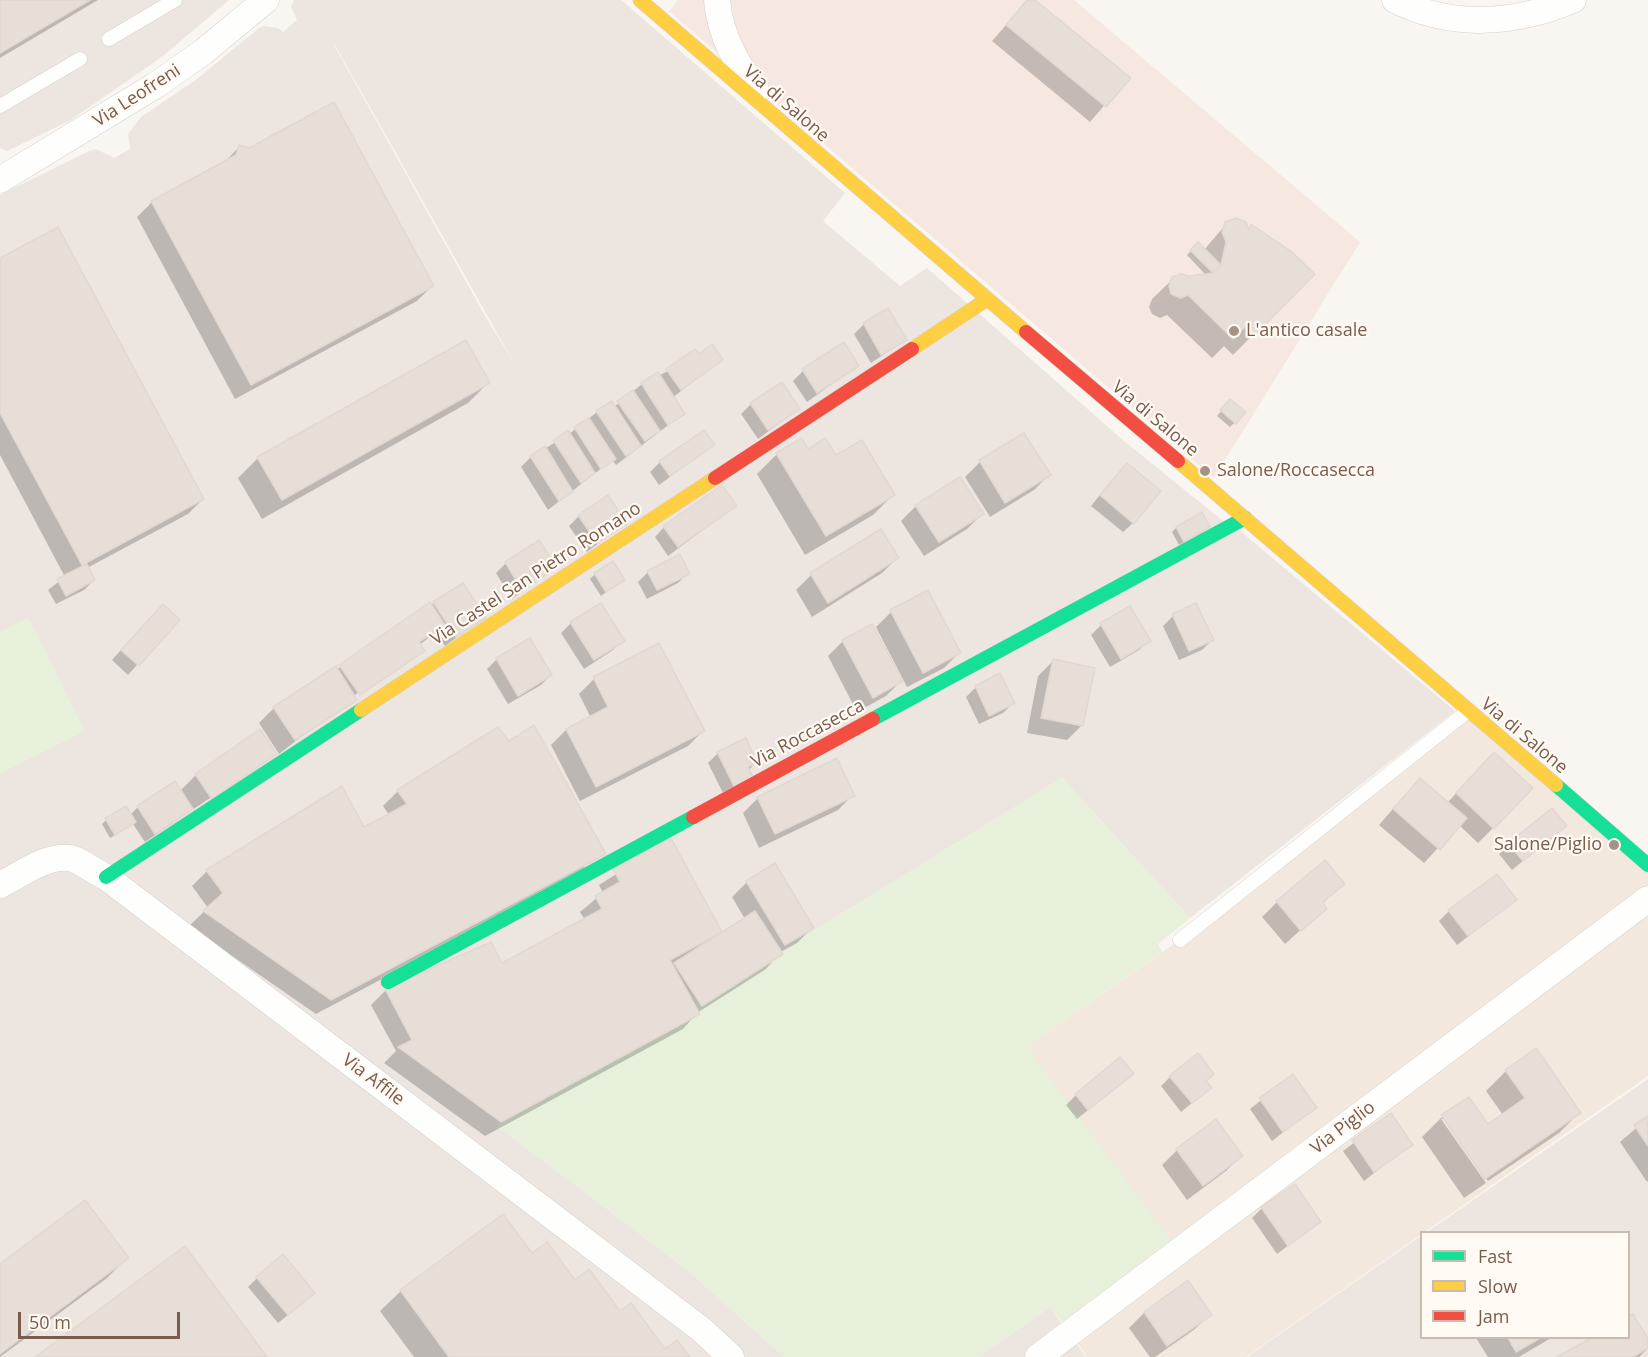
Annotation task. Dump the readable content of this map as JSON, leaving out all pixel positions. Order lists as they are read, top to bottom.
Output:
{
  "streets": {
    "street": [
      "Via Leofreni",
      "Via di Salone",
      "Via Castel San Pietro Romano",
      "Via Roccasecca",
      "Via Affile",
      "Via Piglio"
    ]
  },
  "crossings": [
    ["Via di Salone", "Via Castel San Pietro Romano"],
    ["Via di Salone", "Via Roccasecca"],
    ["Via Castel San Pietro Romano", "Via Affile"]
  ],
  "places": ["L'antico casale", "Salone/Roccasecca", "Salone/Piglio"],
  "legend": ["Fast", "Slow", "Jam"],
  "scale_bar": "50 m"
}
